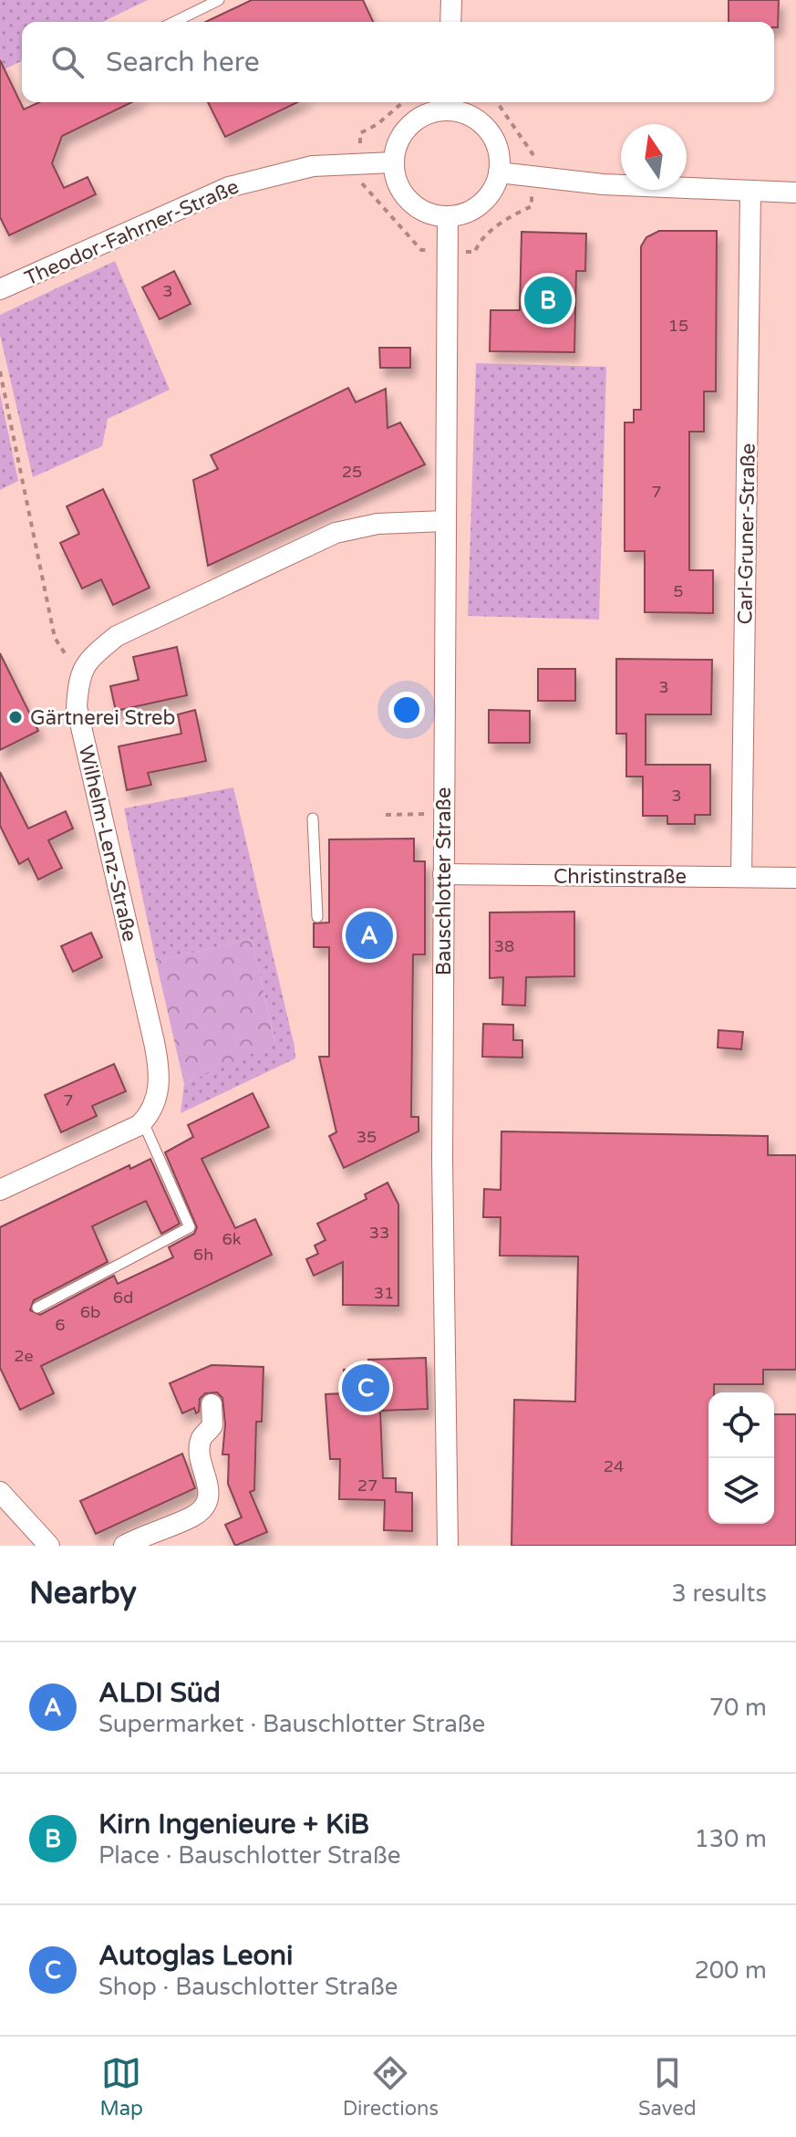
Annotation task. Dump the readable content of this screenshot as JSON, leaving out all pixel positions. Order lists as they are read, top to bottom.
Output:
{
  "streets": {
    "street": [
      "Theodor-Fahrner-Straße",
      "Carl-Gruner-Straße",
      "Wilhelm-Lenz-Straße",
      "Christinstraße",
      "Bauschlotter Straße"
    ]
  },
  "crossings": [
    ["Theodor-Fahrner-Straße", "Bauschlotter Straße"],
    ["Carl-Gruner-Straße", "Christinstraße"],
    ["Christinstraße", "Bauschlotter Straße"]
  ],
  "places": ["Gärtnerei Streb"],
  "house_numbers": [
    "3",
    "15",
    "25",
    "7",
    "5",
    "3",
    "3",
    "38",
    "7",
    "35",
    "33",
    "6k",
    "6h",
    "31",
    "6d",
    "6b",
    "6",
    "2e",
    "24",
    "27"
  ],
  "north": "top",
  "page": {
    "search": "Search here",
    "pins": ["B", "A", "C"],
    "heading": ["Nearby", "3 results"],
    "list": [
      {
        "mark": "A",
        "name": "ALDI Süd",
        "note": "Supermarket · Bauschlotter Straße",
        "value": "70 m"
      },
      {
        "mark": "B",
        "name": "Kirn Ingenieure + KiB",
        "note": "Place · Bauschlotter Straße",
        "value": "130 m"
      },
      {
        "mark": "C",
        "name": "Autoglas Leoni",
        "note": "Shop · Bauschlotter Straße",
        "value": "200 m"
      }
    ],
    "nav": ["Map", "Directions", "Saved"]
  }
}
